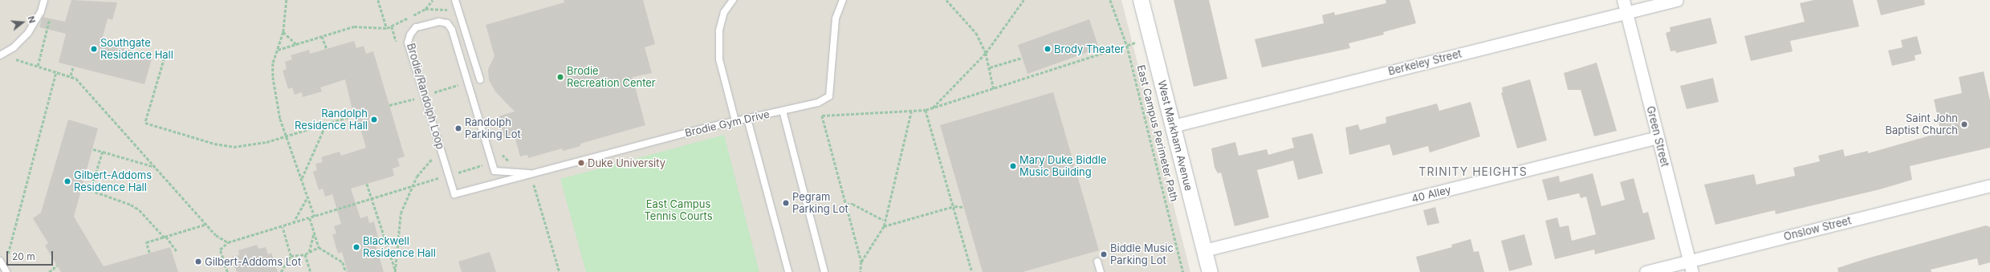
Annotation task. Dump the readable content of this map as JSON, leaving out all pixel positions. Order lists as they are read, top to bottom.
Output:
{
  "streets": {
    "street": [
      "Berkeley Street",
      "West Markham Avenue",
      "Green Street",
      "40 Alley",
      "Onslow Street"
    ],
    "lane": ["Brodie/Randolph Loop", "Brodie Gym Drive"],
    "path": ["East Campus Perimeter Path"]
  },
  "crossings": [
    ["Berkeley Street", "West Markham Avenue"],
    ["Berkeley Street", "Green Street"],
    ["Brodie/Randolph Loop", "Brodie Gym Drive"],
    ["West Markham Avenue", "40 Alley"],
    ["Green Street", "40 Alley"],
    ["Green Street", "Onslow Street"]
  ],
  "districts": ["TRINITY HEIGHTS"],
  "parks": ["East Campus Tennis Courts"],
  "places": [
    "Southgate Residence Hall",
    "Brody Theater",
    "Brodie Recreation Center",
    "Randolph Residence Hall",
    "Saint John Baptist Church",
    "Randolph Parking Lot",
    "Duke University",
    "Mary Duke Biddle Music Building",
    "Gilbert-Addoms Residence Hall",
    "Pegram Parking Lot",
    "Blackwell Residence Hall",
    "Biddle Music Parking Lot",
    "Gilbert-Addoms Lot"
  ],
  "scale_bar": "20 m",
  "north": "right"
}
